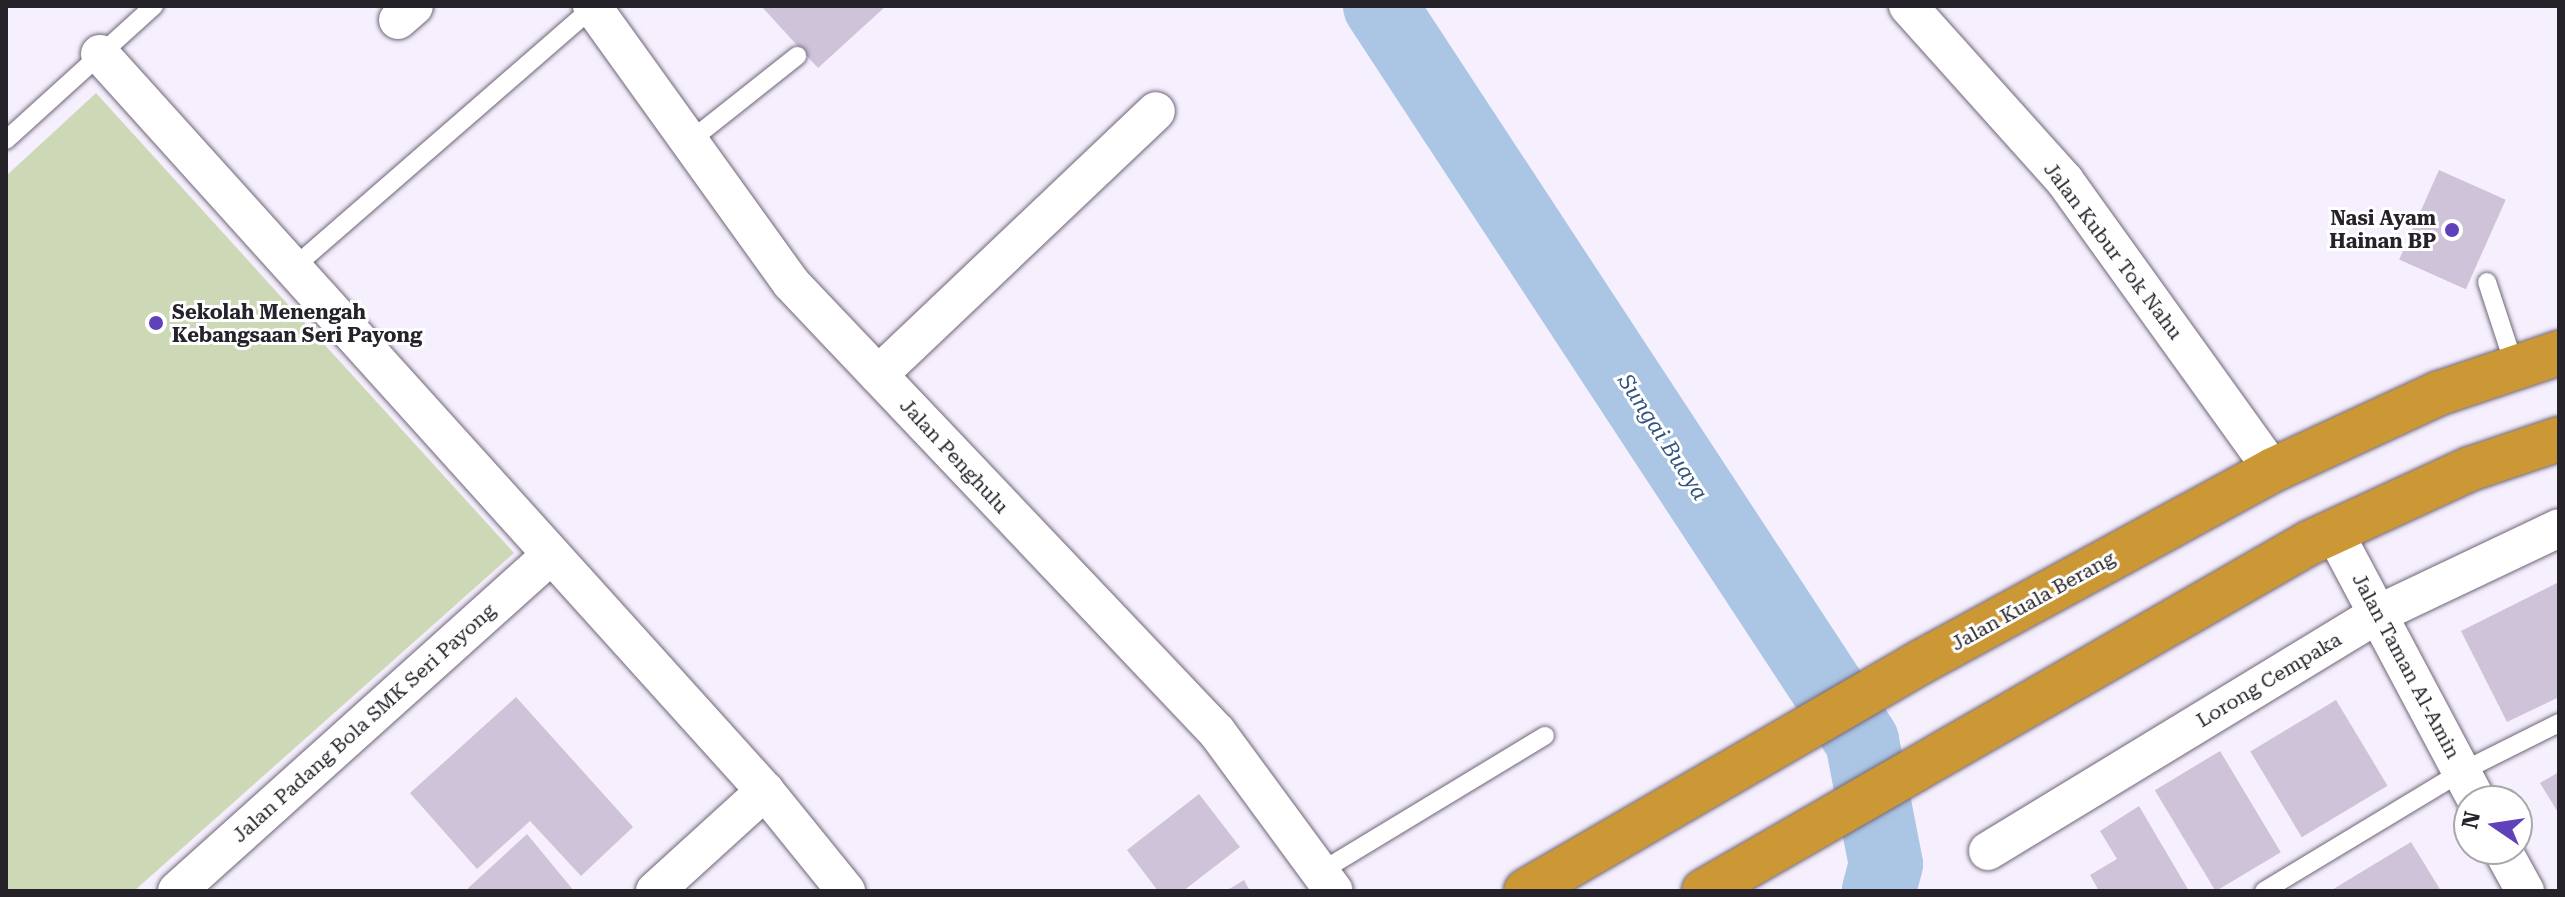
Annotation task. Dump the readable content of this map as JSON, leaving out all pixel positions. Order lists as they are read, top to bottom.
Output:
{
  "streets": {
    "highway": ["Jalan Kuala Berang"],
    "street": [
      "Jalan Kubur Tok Nahu",
      "Jalan Penghulu",
      "Jalan Taman Al-Amin",
      "Lorong Cempaka",
      "Jalan Padang Bola SMK Seri Payong"
    ]
  },
  "crossings": [
    ["Jalan Kubur Tok Nahu", "Jalan Kuala Berang"],
    ["Jalan Taman Al-Amin", "Lorong Cempaka"]
  ],
  "water": ["Sungai Buaya"],
  "places": ["Nasi Ayam Hainan BP", "Sekolah Menengah Kebangsaan Seri Payong"],
  "north": "left"
}
